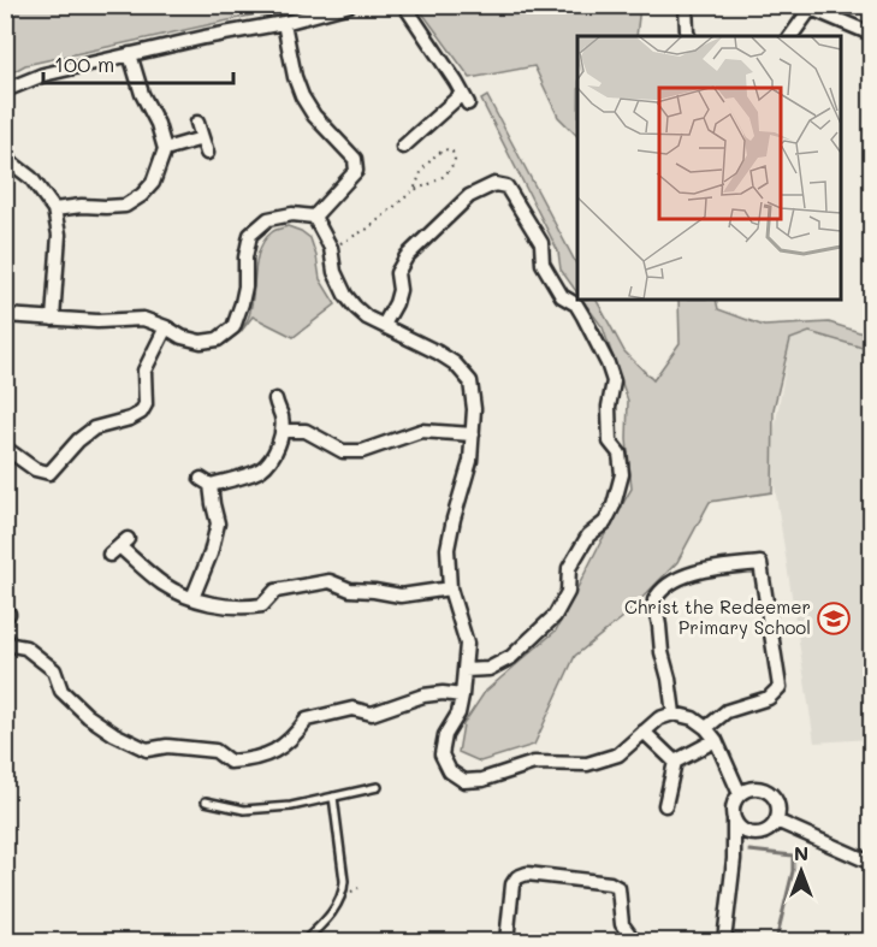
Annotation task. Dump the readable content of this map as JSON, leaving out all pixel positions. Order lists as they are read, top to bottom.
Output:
{
  "places": {
    "school or university": ["Christ the Redeemer Primary School"]
  },
  "scale_bar": "100 m",
  "north": "top"
}
